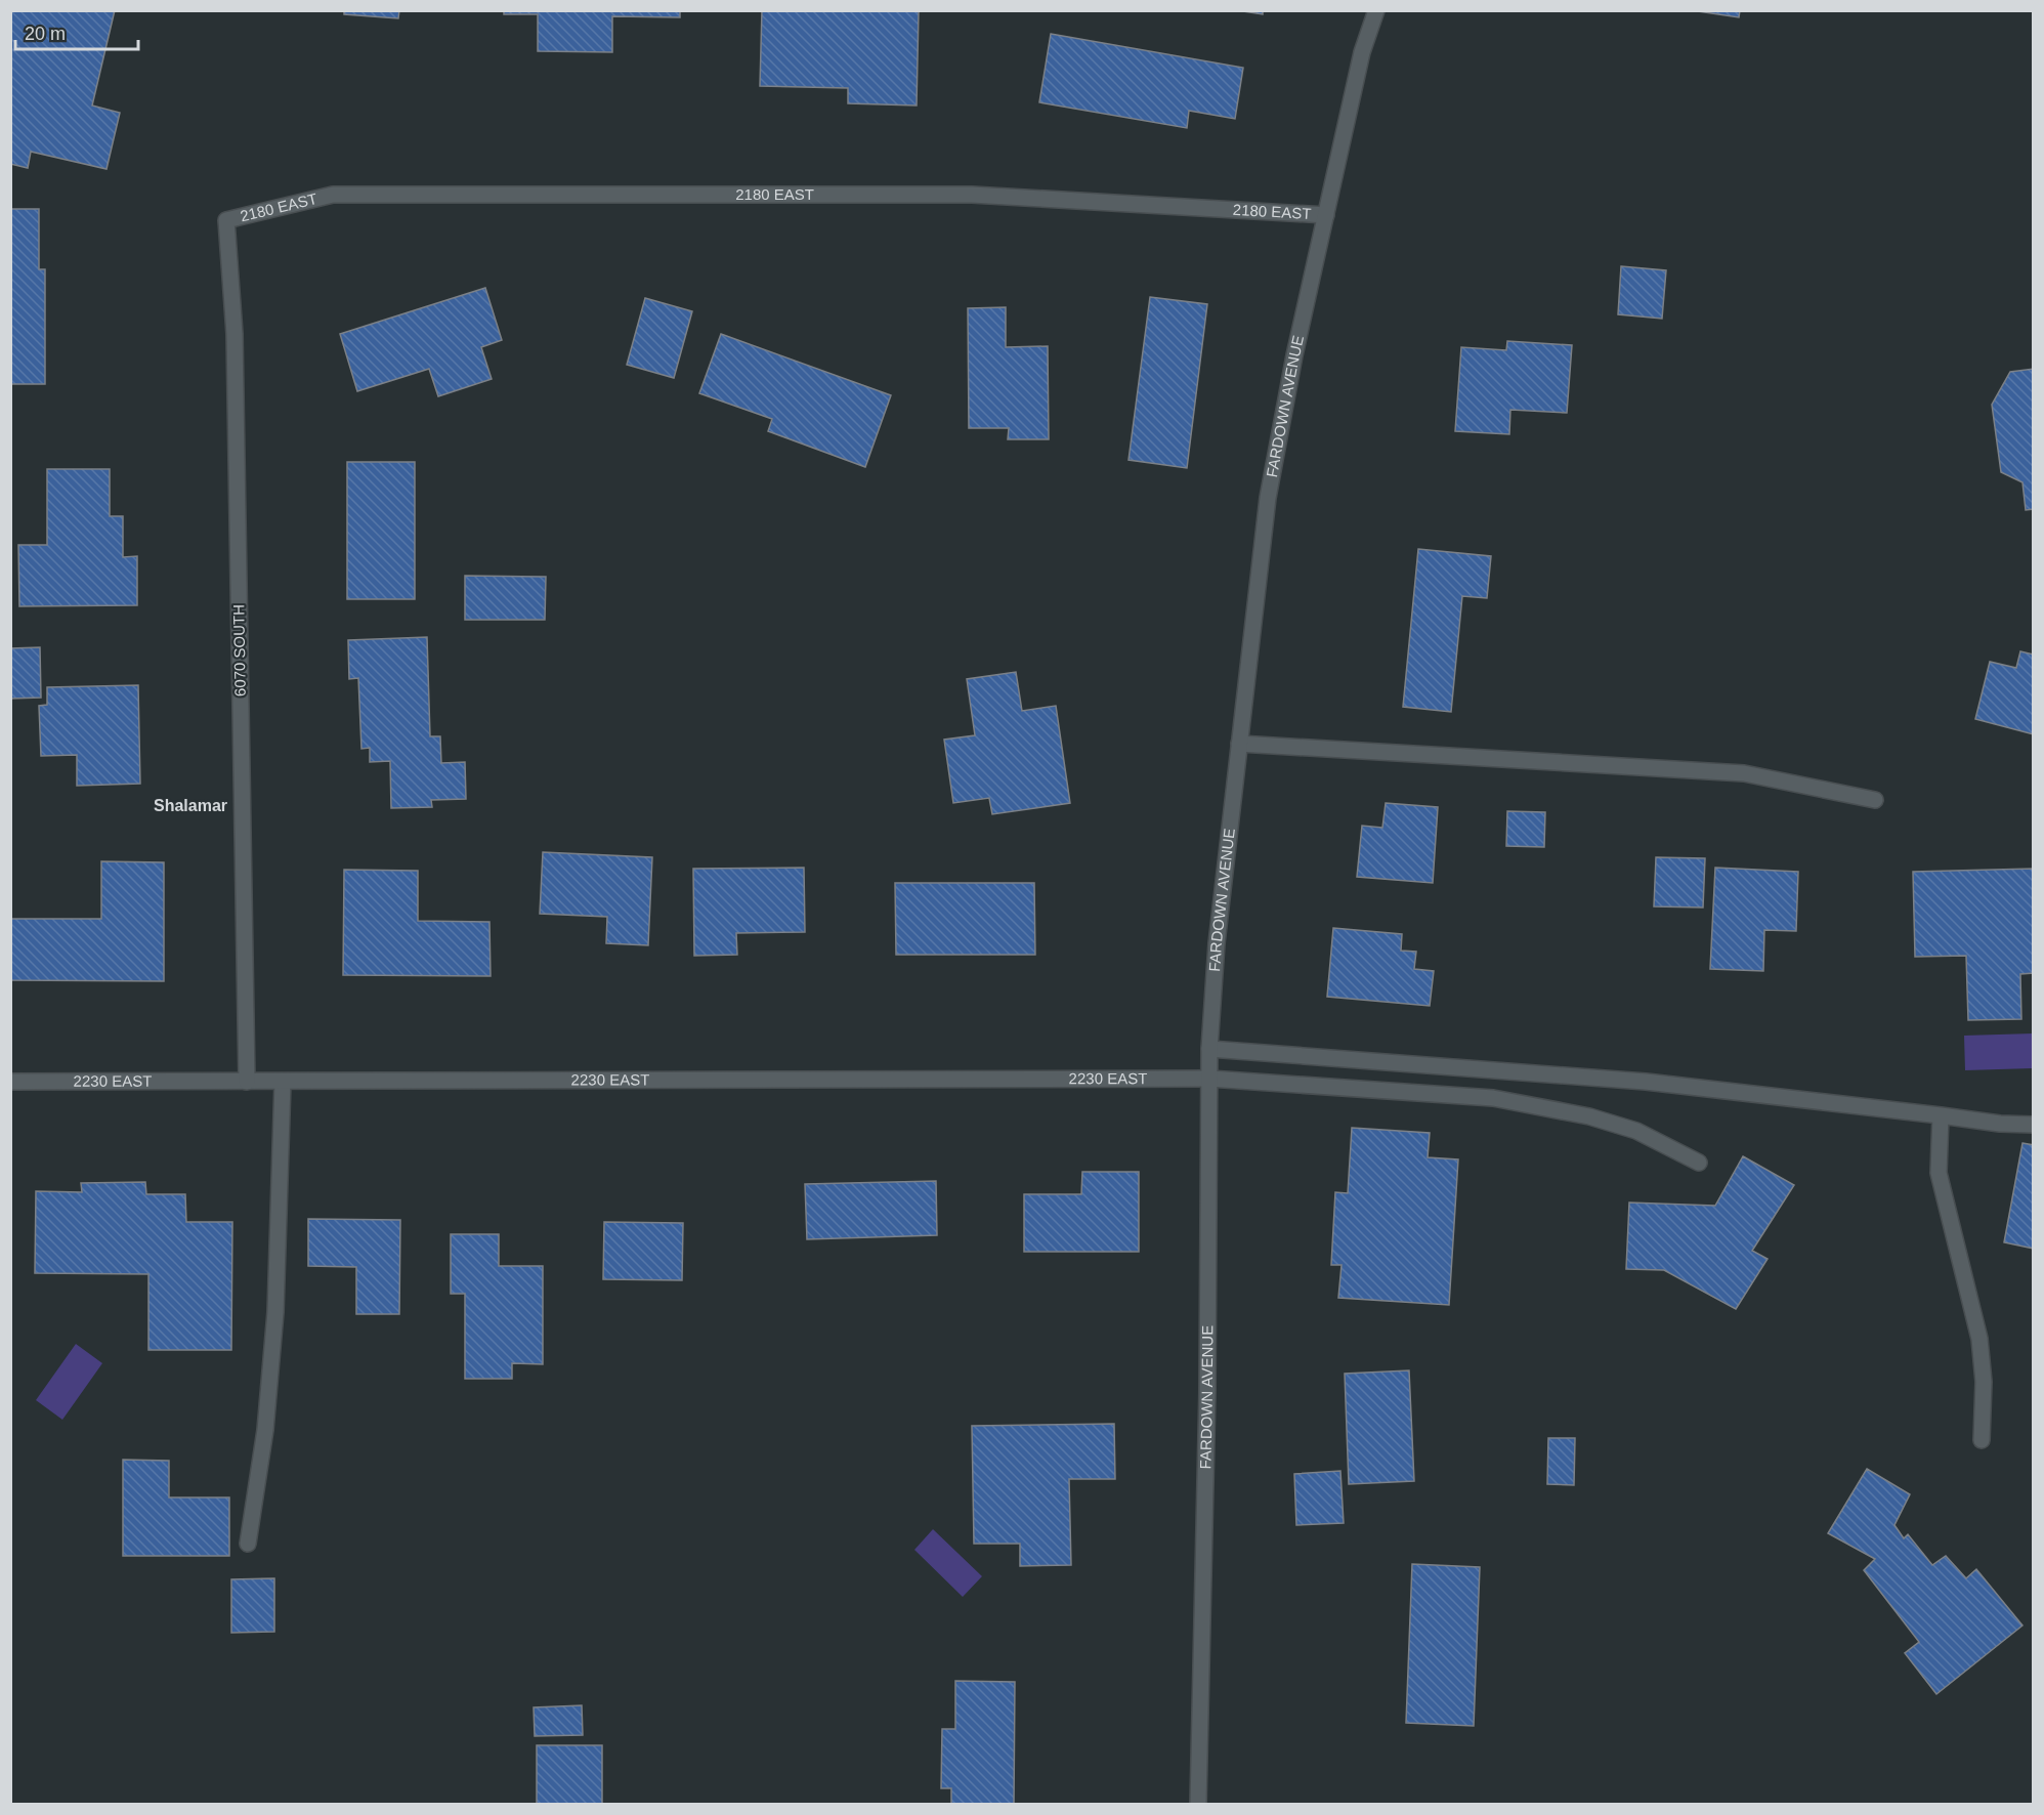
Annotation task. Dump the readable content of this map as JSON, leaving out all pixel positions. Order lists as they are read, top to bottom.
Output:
{
  "streets": {
    "street": [
      "2180 EAST",
      "FARDOWN AVENUE",
      "6070 SOUTH",
      "2230 EAST"
    ]
  },
  "crossings": [
    ["2180 EAST", "FARDOWN AVENUE"],
    ["2180 EAST", "6070 SOUTH"],
    ["FARDOWN AVENUE", "2230 EAST"],
    ["6070 SOUTH", "2230 EAST"]
  ],
  "districts": ["Shalamar"],
  "scale_bar": "20 m"
}
